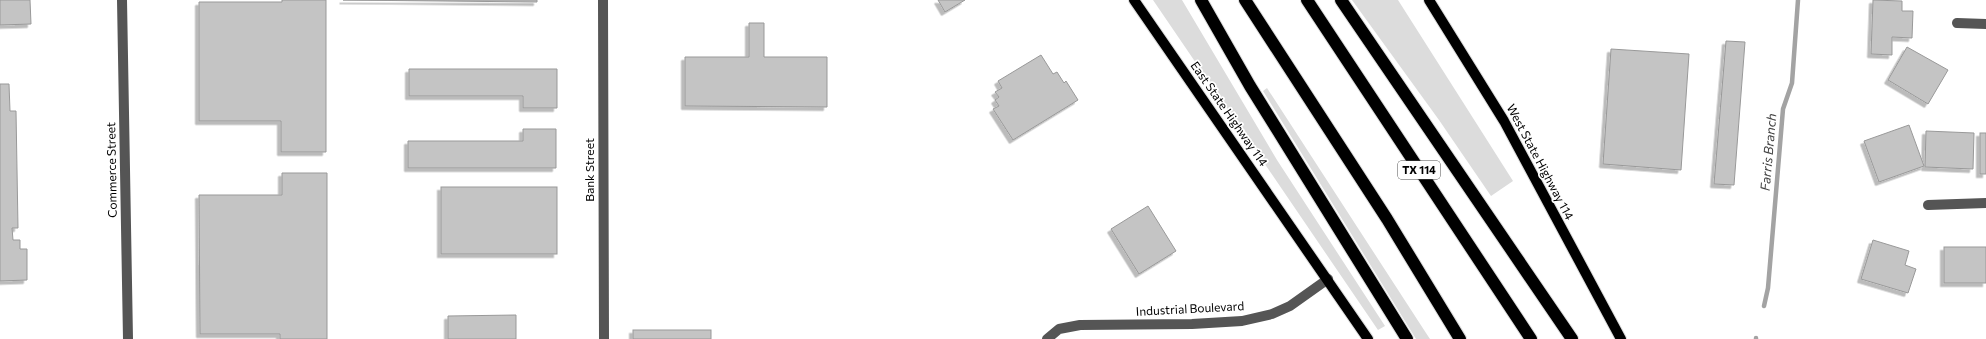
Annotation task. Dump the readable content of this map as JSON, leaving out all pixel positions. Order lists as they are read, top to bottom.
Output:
{
  "streets": {
    "highway": ["TX 114"],
    "main road": ["East State Highway 114", "West State Highway 114"],
    "street": ["Commerce Street", "Bank Street", "Industrial Boulevard"]
  },
  "crossings": [
    ["East State Highway 114", "Industrial Boulevard"]
  ],
  "water": ["Farris Branch"]
}
